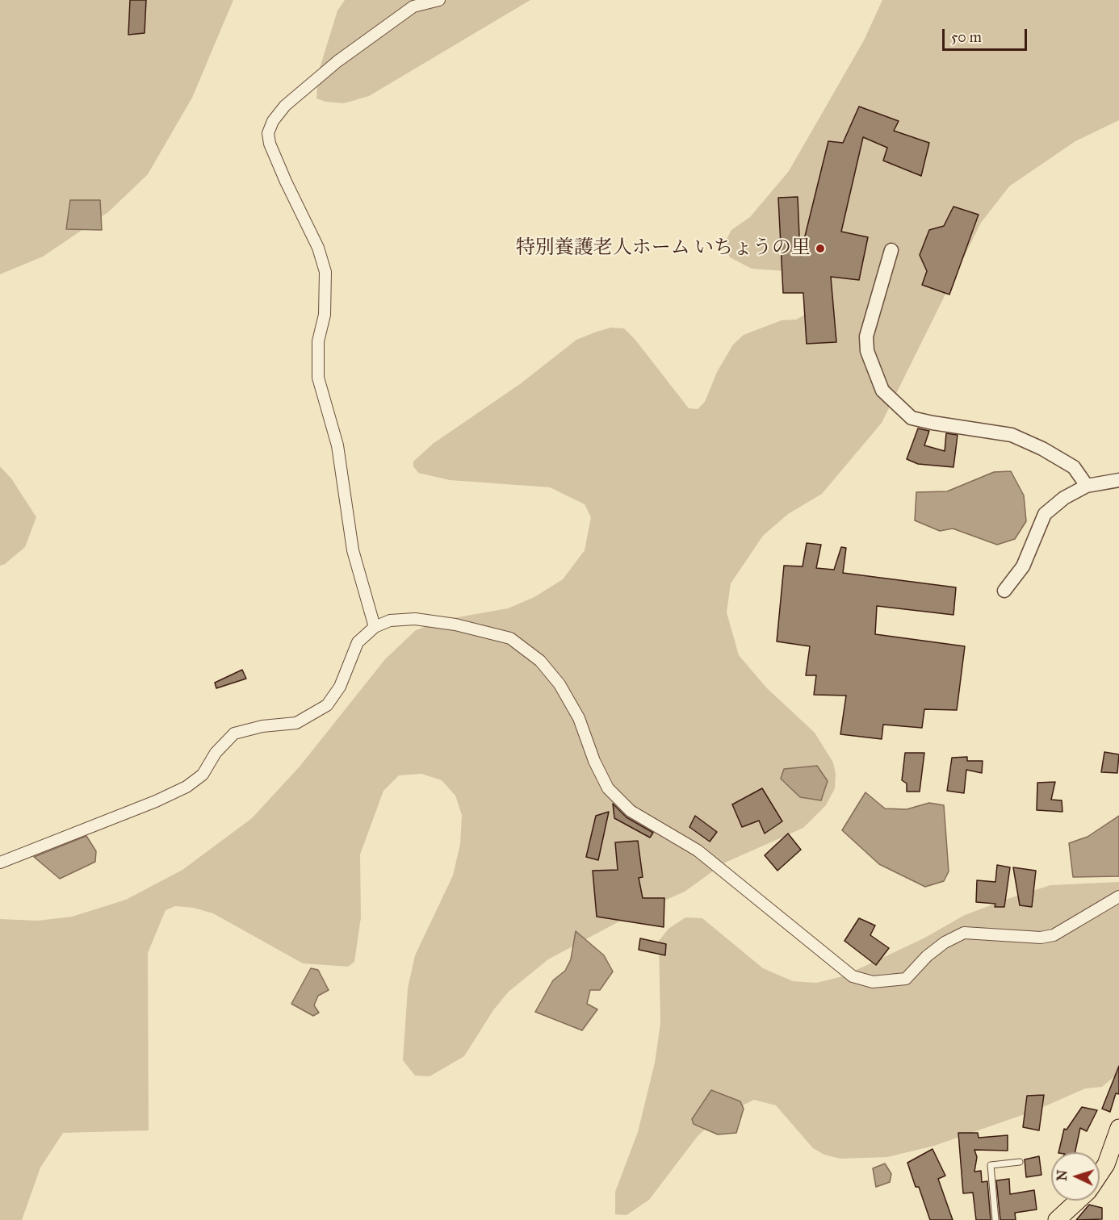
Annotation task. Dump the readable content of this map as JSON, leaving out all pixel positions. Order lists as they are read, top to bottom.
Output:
{
  "places": ["特別養護老人ホーム いちょうの里"],
  "scale_bar": "50 m",
  "north": "left"
}
